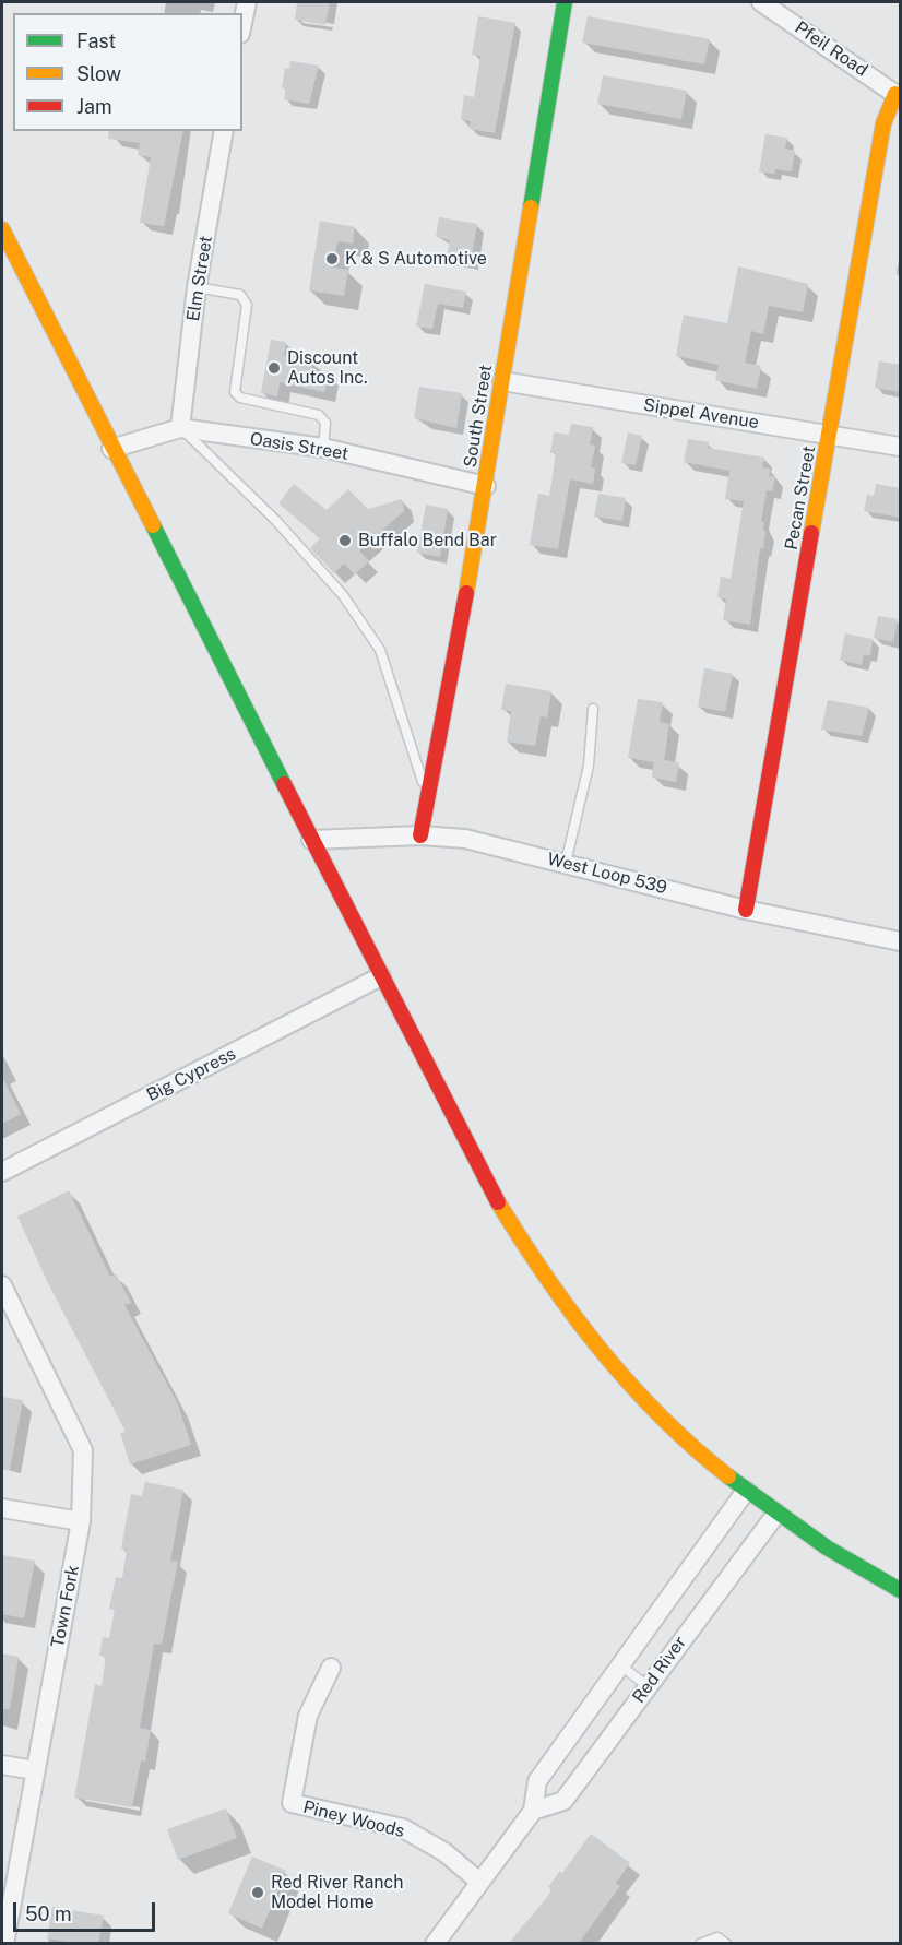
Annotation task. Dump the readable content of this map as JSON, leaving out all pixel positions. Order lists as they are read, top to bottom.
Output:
{
  "streets": {
    "street": [
      "Pfeil Road",
      "Elm Street",
      "Sippel Avenue",
      "South Street",
      "Oasis Street",
      "Pecan Street",
      "West Loop 539",
      "Big Cypress",
      "Town Fork",
      "Red River",
      "Piney Woods"
    ]
  },
  "crossings": [
    ["Pfeil Road", "Pecan Street"],
    ["Elm Street", "Oasis Street"],
    ["Sippel Avenue", "South Street"],
    ["Sippel Avenue", "Pecan Street"],
    ["South Street", "Oasis Street"],
    ["South Street", "West Loop 539"],
    ["Pecan Street", "West Loop 539"],
    ["Red River", "Piney Woods"]
  ],
  "places": [
    "K & S Automotive",
    "Discount Autos Inc.",
    "Buffalo Bend Bar",
    "Red River Ranch Model Home"
  ],
  "legend": ["Fast", "Slow", "Jam"],
  "scale_bar": "50 m"
}
